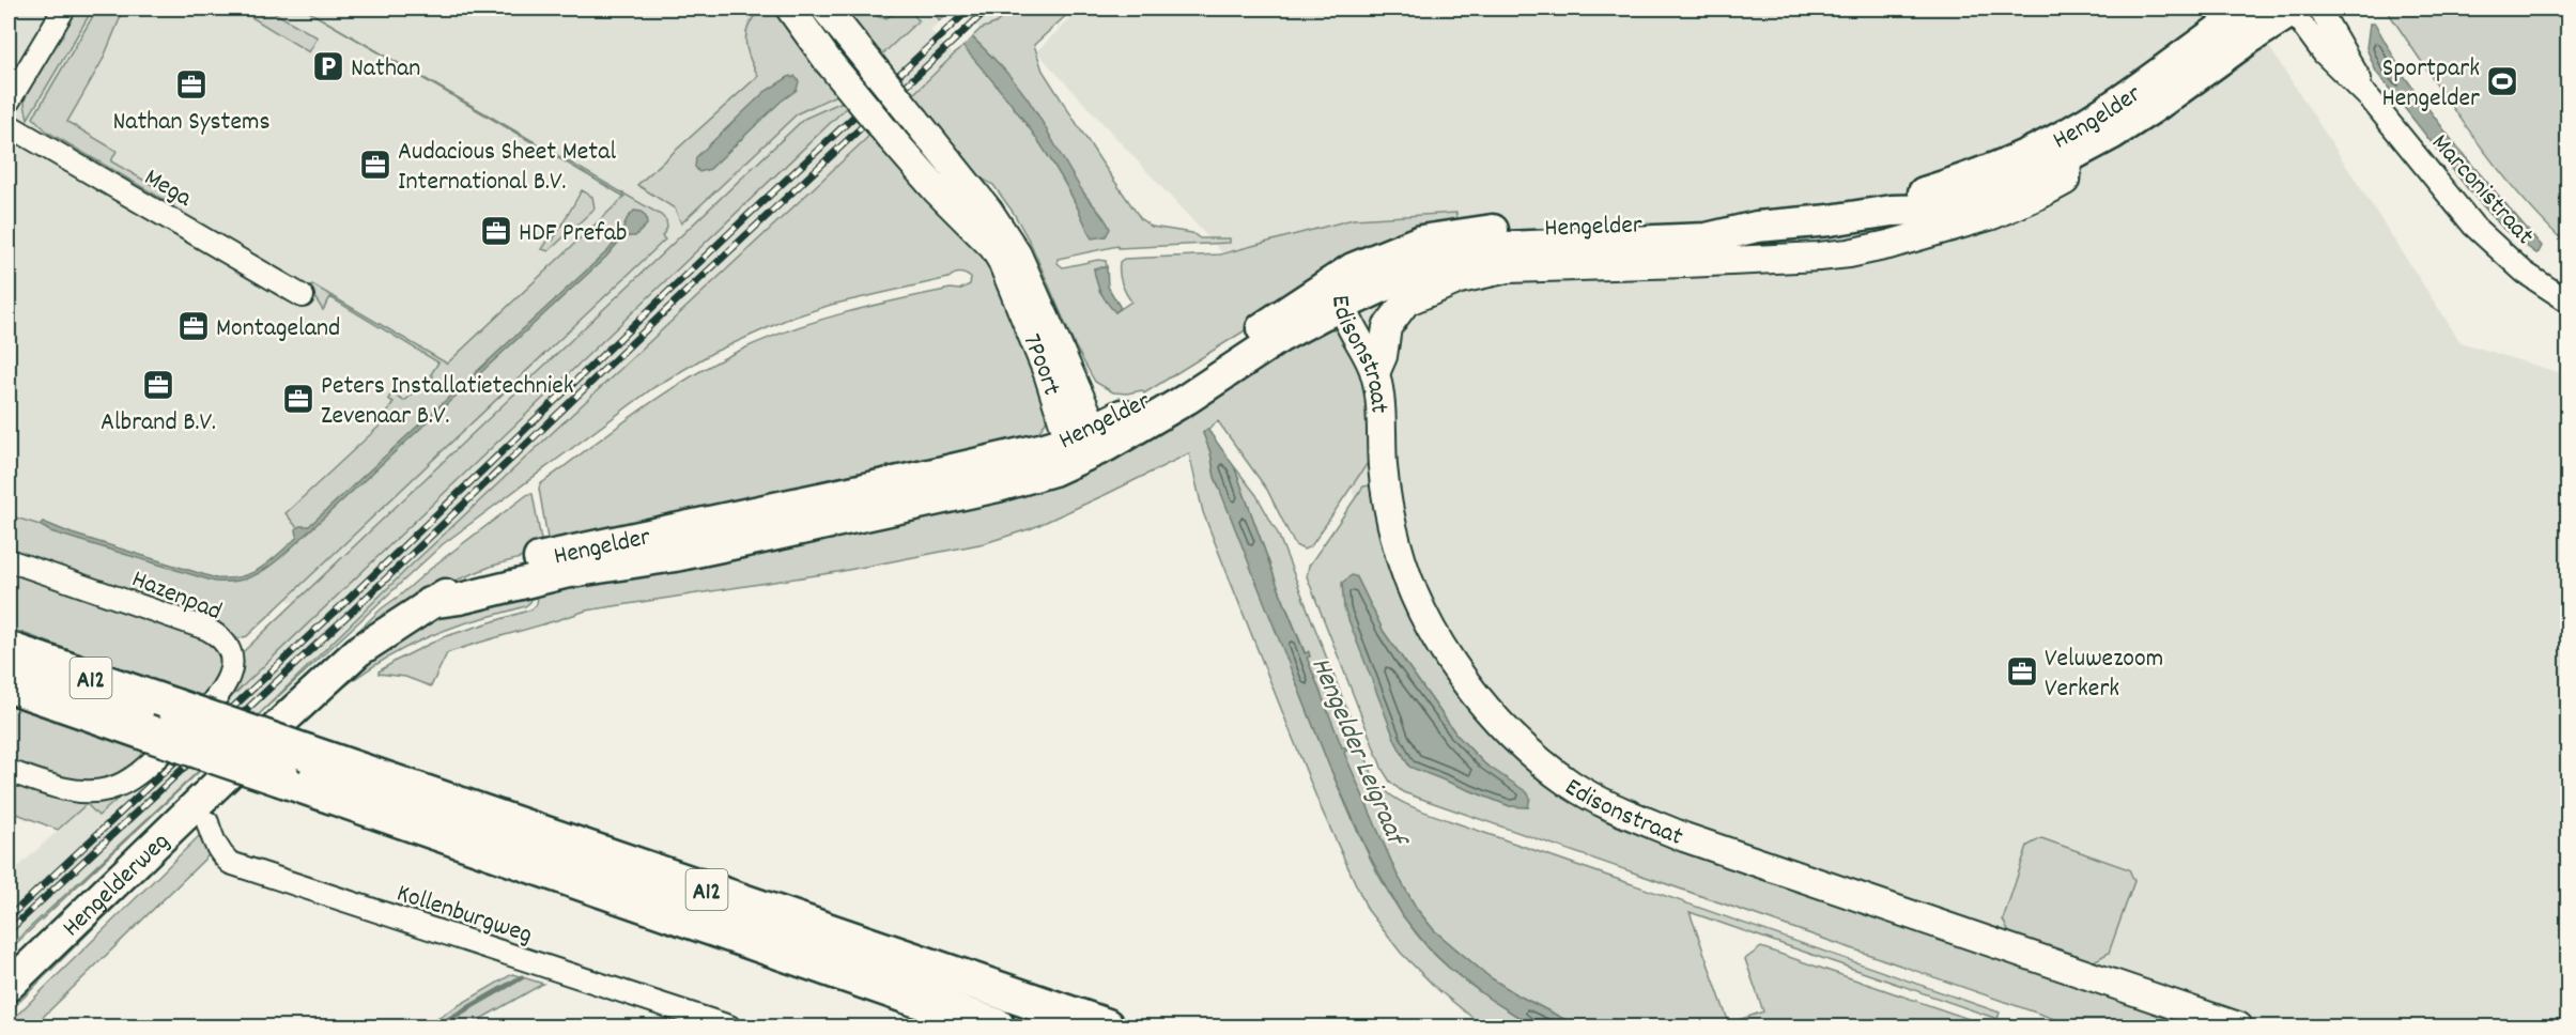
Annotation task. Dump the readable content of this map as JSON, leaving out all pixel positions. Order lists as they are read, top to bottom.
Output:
{
  "streets": {
    "highway": ["A12"],
    "main road": ["Hengelder", "Hengelderweg"],
    "street": [
      "Mega",
      "Marconistraat",
      "Edisonstraat",
      "7Poort",
      "Hazenpad",
      "Kollenburgweg"
    ]
  },
  "crossings": [
    ["Hengelder", "Marconistraat"],
    ["Hengelder", "Edisonstraat"],
    ["Hengelder", "7Poort"],
    ["Hengelder", "Hengelderweg"],
    ["Hazenpad", "A12"]
  ],
  "water": ["Hengelder Leigraaf"],
  "places": {
    "parking": ["Nathan"],
    "sports": ["Sportpark Hengelder"],
    "office": [
      "Nathan Systems",
      "Audacious Sheet Metal International B.V.",
      "HDF Prefab",
      "Montageland",
      "Albrand B.V.",
      "Peters Installatietechniek Zevenaar B.V.",
      "Veluwezoom Verkerk"
    ]
  }
}
